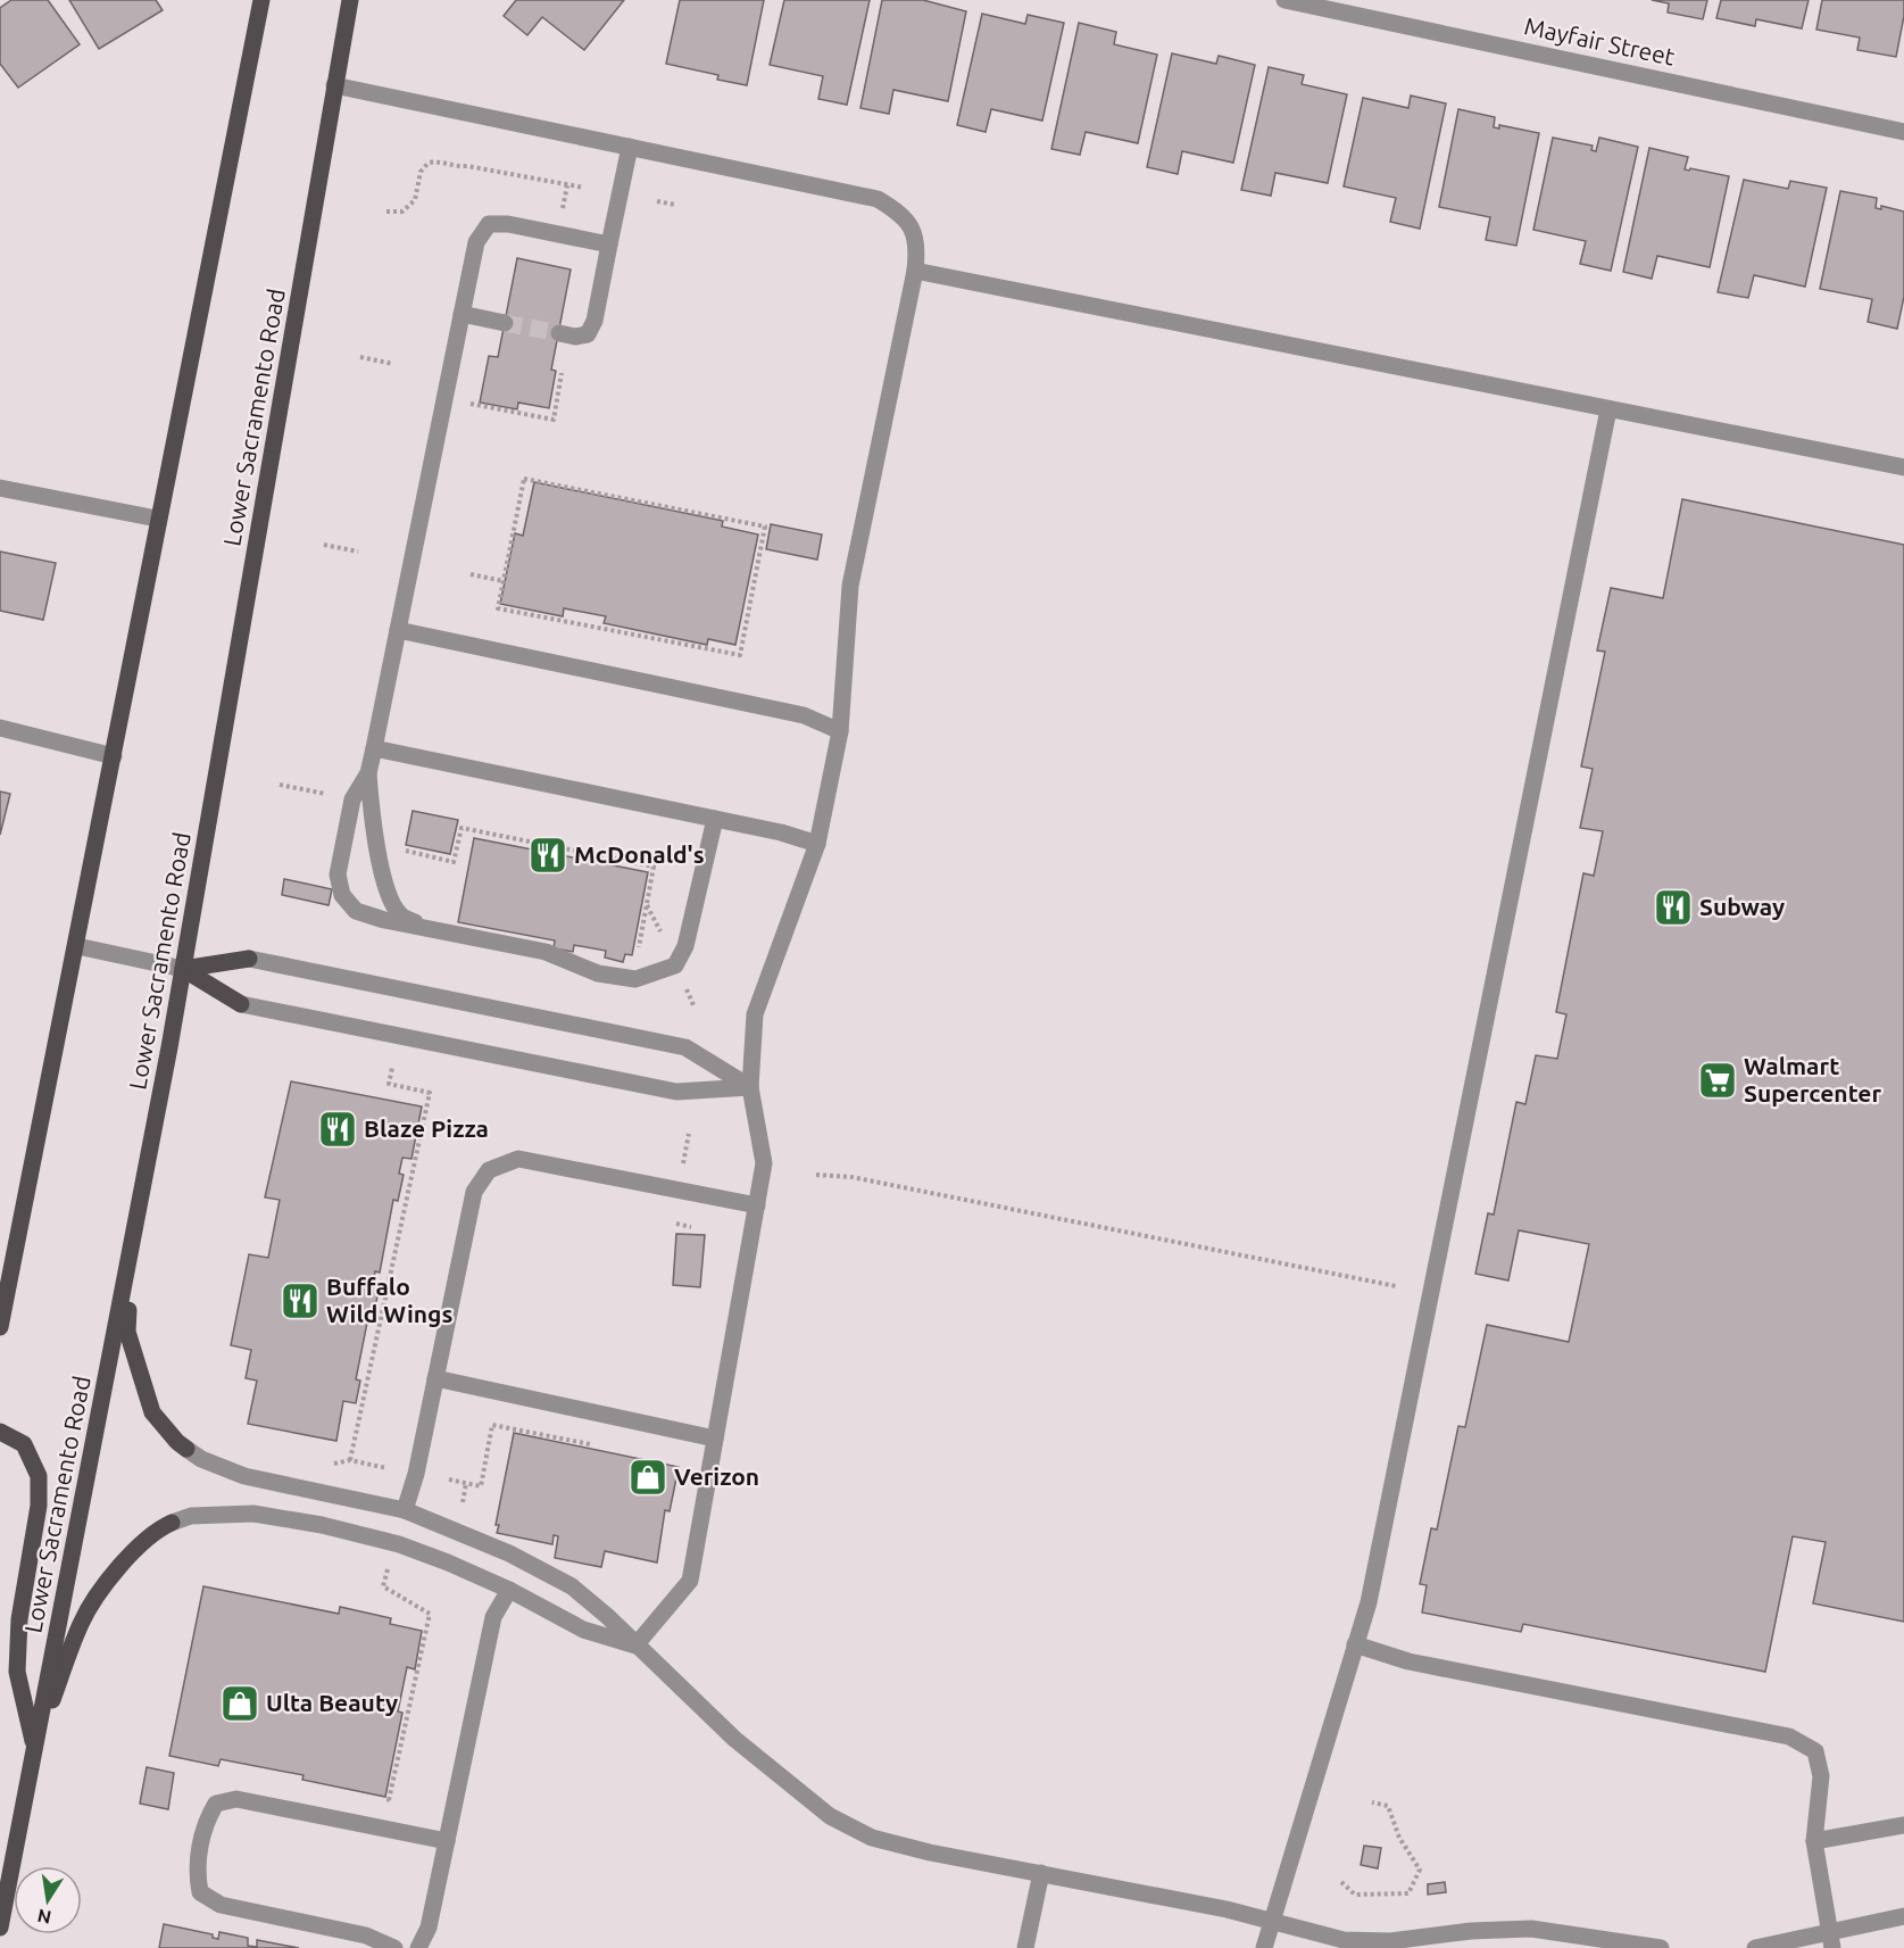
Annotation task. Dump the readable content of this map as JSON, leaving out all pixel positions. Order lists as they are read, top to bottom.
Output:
{
  "streets": {
    "main road": ["Lower Sacramento Road"],
    "street": ["Mayfair Street"]
  },
  "places": {
    "restaurant": [
      "McDonald's",
      "Subway",
      "Blaze Pizza",
      "Buffalo Wild Wings"
    ],
    "supermarket": ["Walmart Supercenter"],
    "shop": ["Verizon", "Ulta Beauty"]
  },
  "north": "bottom"
}
